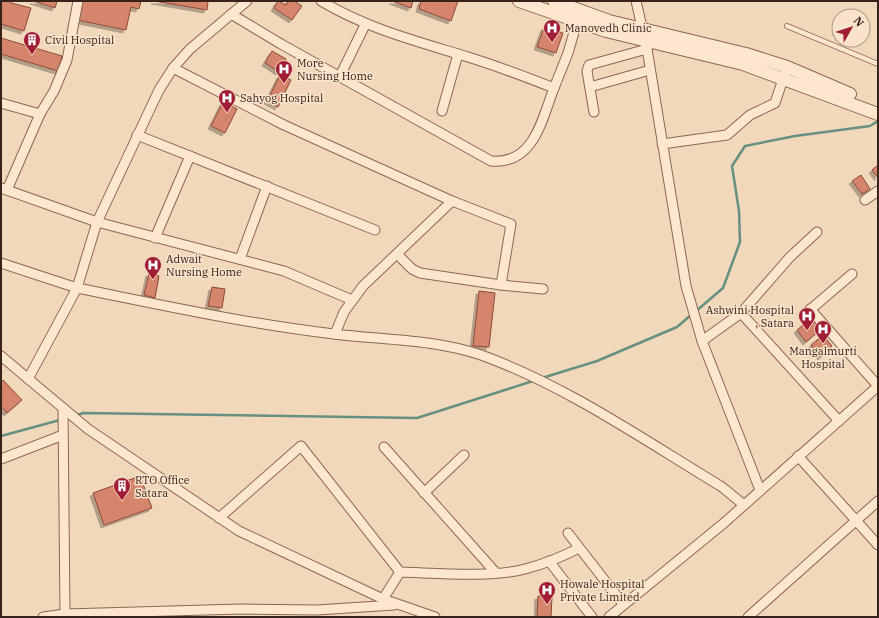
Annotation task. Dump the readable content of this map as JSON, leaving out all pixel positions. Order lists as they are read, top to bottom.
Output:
{
  "places": {
    "hospital": [
      "Manovedh Clinic",
      "More Nursing Home",
      "Sahyog Hospital",
      "Adwait Nursing Home",
      "Ashwini Hospital , Satara",
      "Mangalmurti Hospital",
      "Howale Hospital Private Limited"
    ],
    "building": ["Civil Hospital", "RTO Office Satara"]
  },
  "north": "top right"
}
